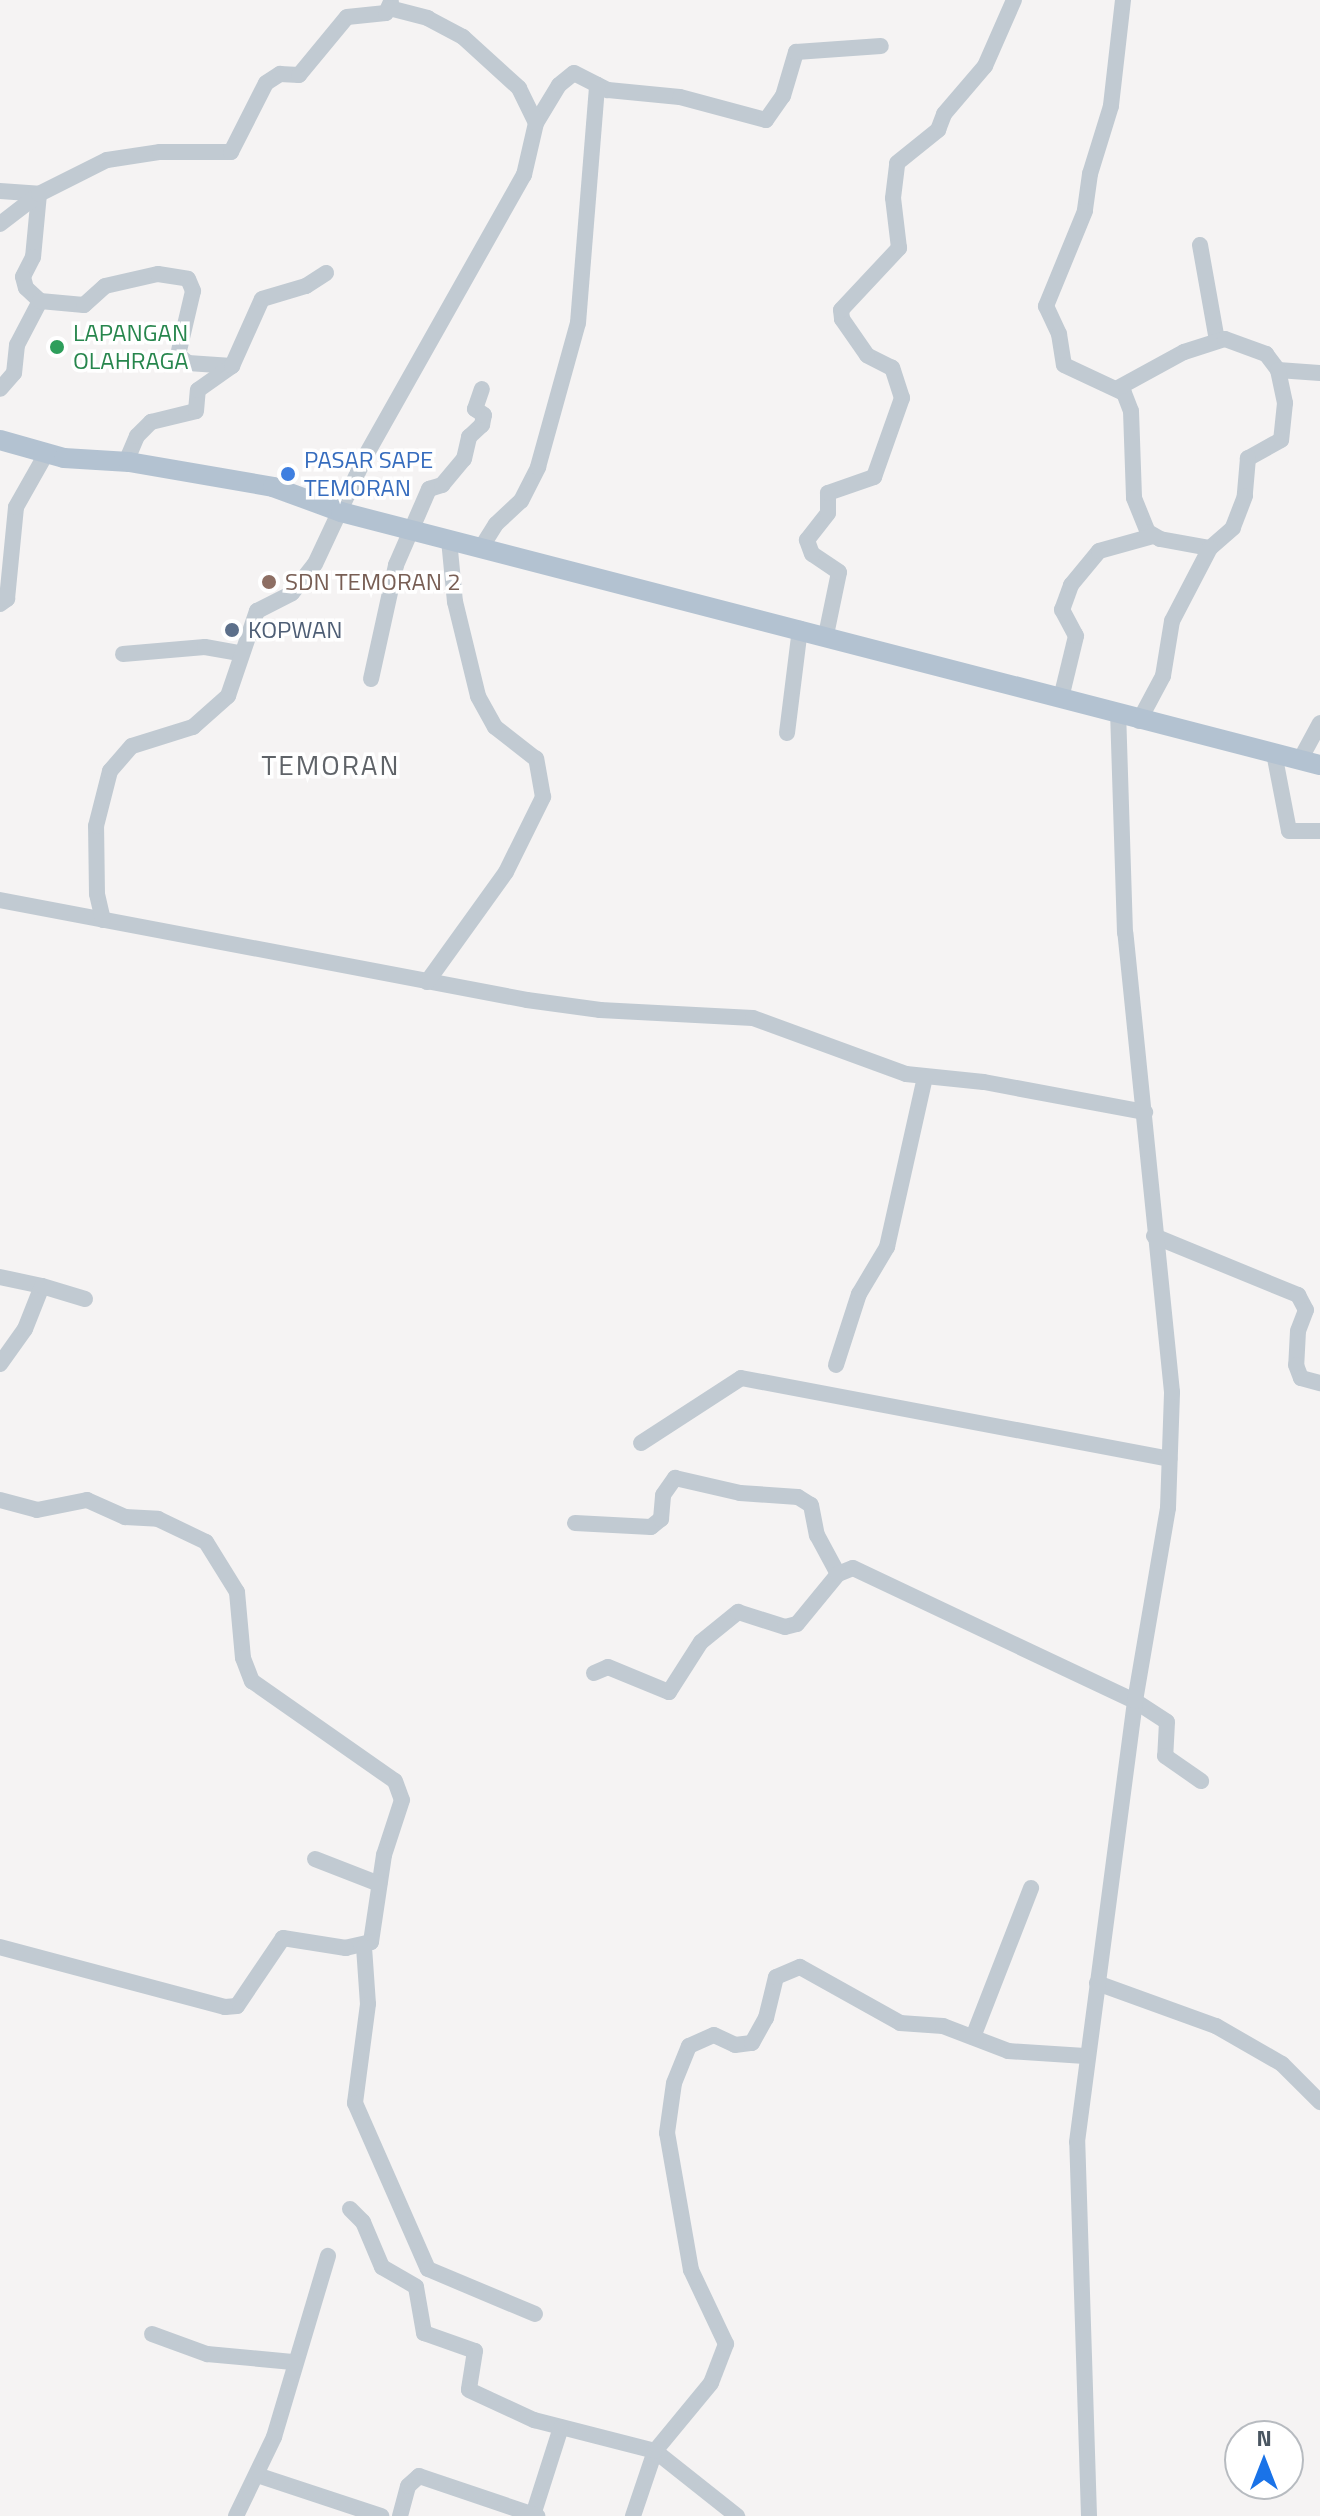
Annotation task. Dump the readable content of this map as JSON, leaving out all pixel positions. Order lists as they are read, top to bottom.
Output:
{
  "districts": ["TEMORAN"],
  "places": [
    "LAPANGAN OLAHRAGA",
    "PASAR SAPE TEMORAN",
    "SDN TEMORAN 2",
    "KOPWAN"
  ],
  "north": "top"
}
